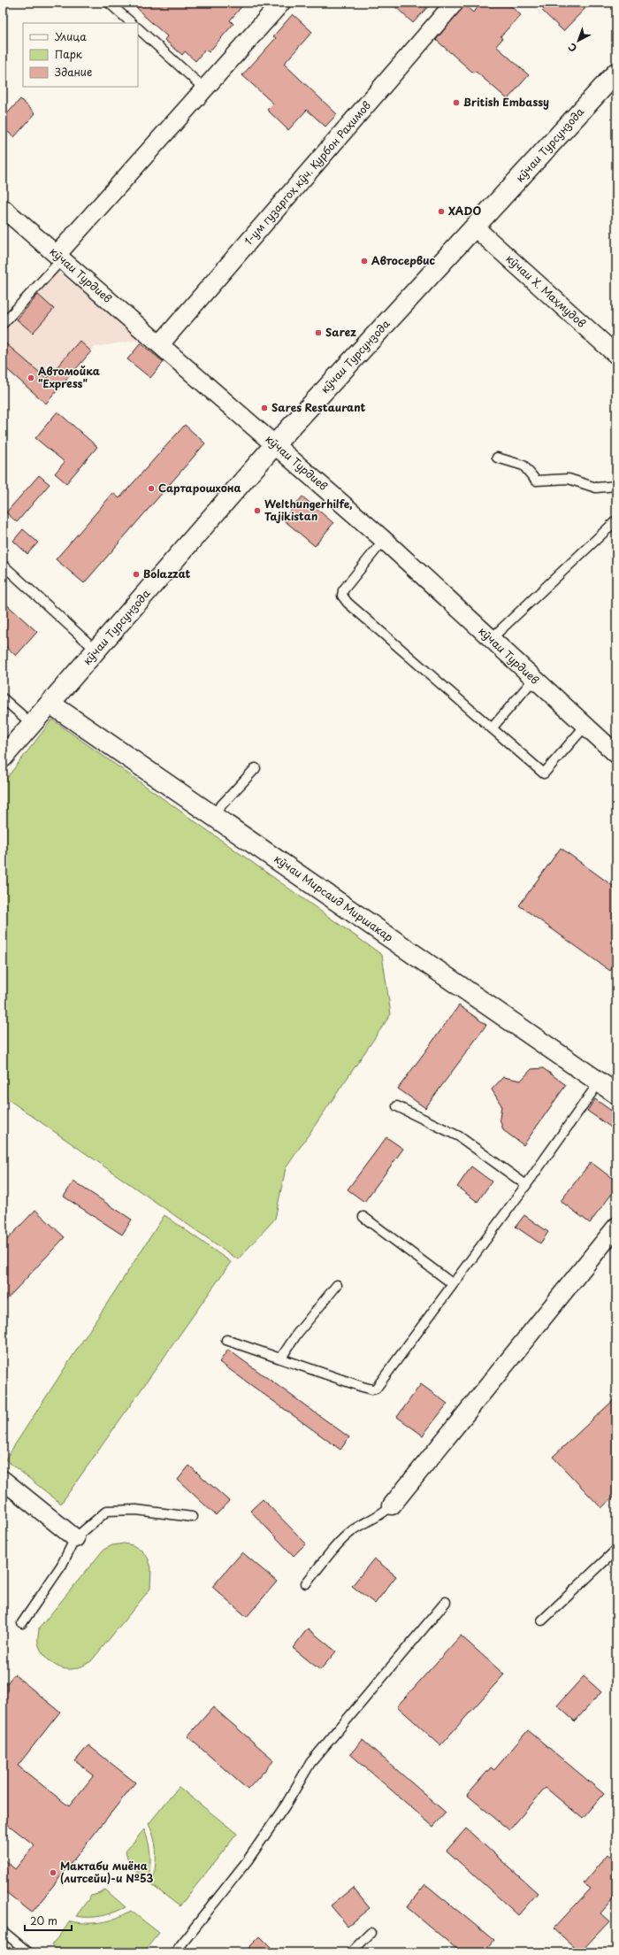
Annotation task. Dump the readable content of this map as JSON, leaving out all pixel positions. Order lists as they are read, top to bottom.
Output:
{
  "streets": {
    "main road": ["кӯчаи Турсунзода", "кӯчаи Мирсаид Миршакар"],
    "street": ["1-ум гузаргоҳ кӯч. Қурбон Раҳимов", "кӯчаи Турдиев", "кӯчаи Х. Маҳмудов"]
  },
  "crossings": [
    ["кӯчаи Турсунзода", "кӯчаи Турдиев"],
    ["кӯчаи Турсунзода", "кӯчаи Х. Маҳмудов"],
    ["кӯчаи Турсунзода", "кӯчаи Мирсаид Миршакар"],
    ["1-ум гузаргоҳ кӯч. Қурбон Раҳимов", "кӯчаи Турдиев"]
  ],
  "places": [
    "British Embassy",
    "XADO",
    "Автосервис",
    "Sarez",
    "Автомойка \"Express\"",
    "Sares Restaurant",
    "Сартарошхона",
    "Welthungerhilfe, Tajikistan",
    "Bolazzat",
    "Мактаби миёна (литсейи)-и №53"
  ],
  "legend": ["Улица", "Парк", "Здание"],
  "scale_bar": "20 m",
  "north": "bottom left"
}
